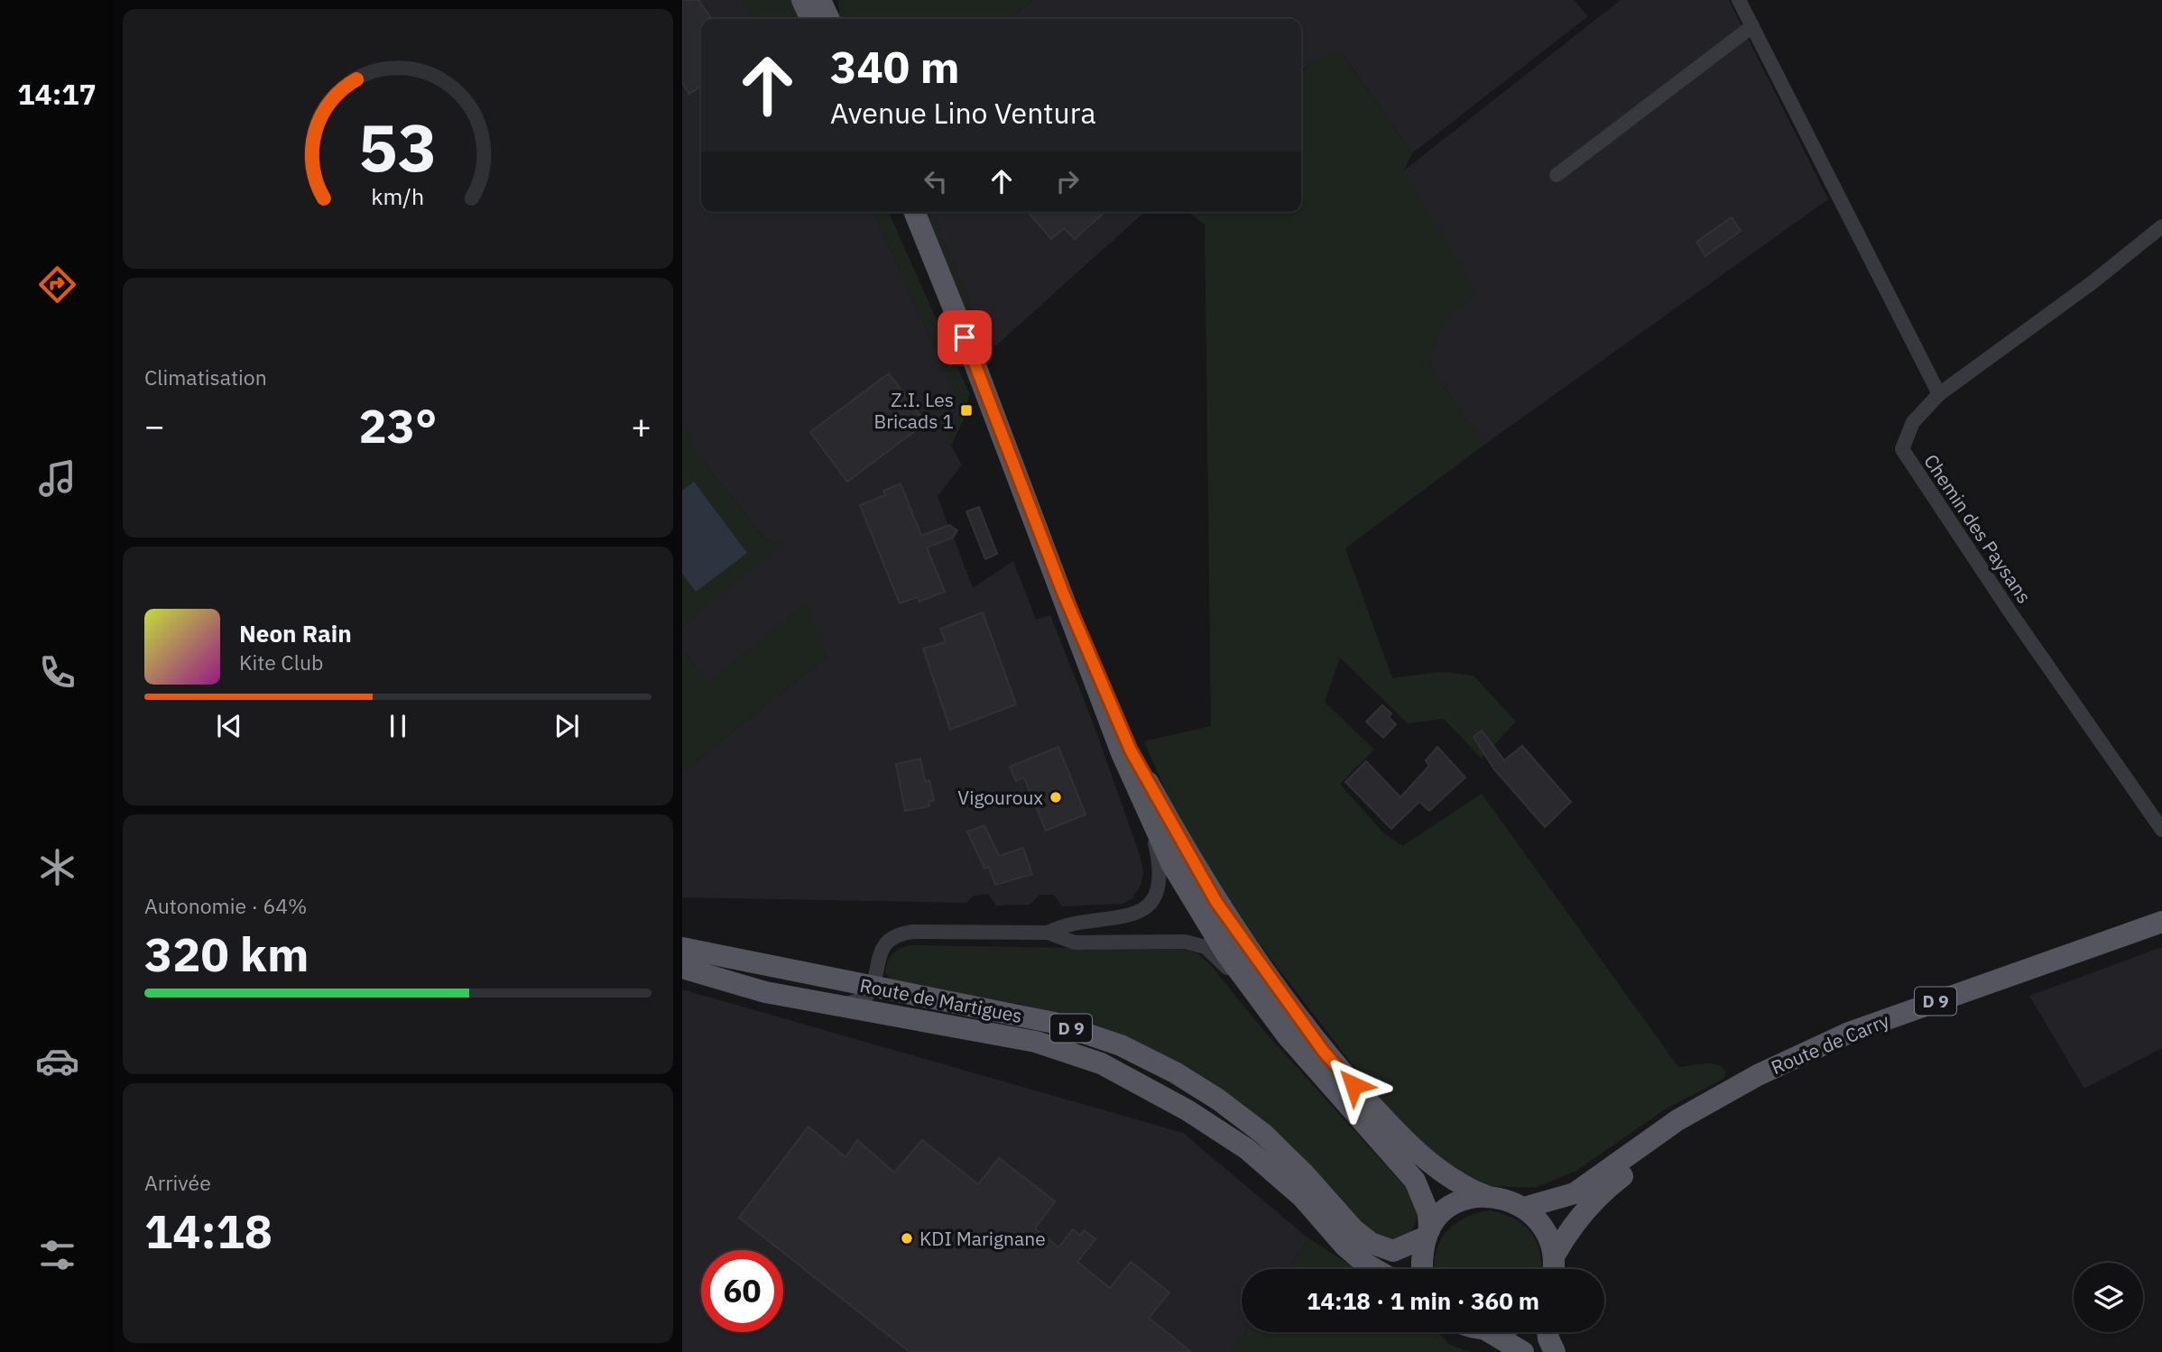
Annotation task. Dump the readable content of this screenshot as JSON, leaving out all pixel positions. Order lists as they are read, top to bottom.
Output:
{
  "streets": {
    "main road": ["Route de Martigues", "D 9", "Route de Carry"],
    "street": ["Chemin des Paysans"]
  },
  "places": {
    "transit": ["Z.I. Les Bricads 1"],
    "other": ["Vigouroux", "KDI Marignane"]
  },
  "page": {
    "tabs": "14:17",
    "turn": ["340 m", "Avenue Lino Ventura"],
    "tile": [
      "Climatisation",
      ["Autonomie · 64%", "320 km"],
      ["Arrivée", "14:18"]
    ],
    "heat": ["−", "23°", "+"],
    "song": ["Neon Rain", "Kite Club"],
    "limit": "60",
    "trip": "14:18 · 1 min · 360 m",
    "gauge": ["53", "km/h"]
  }
}
